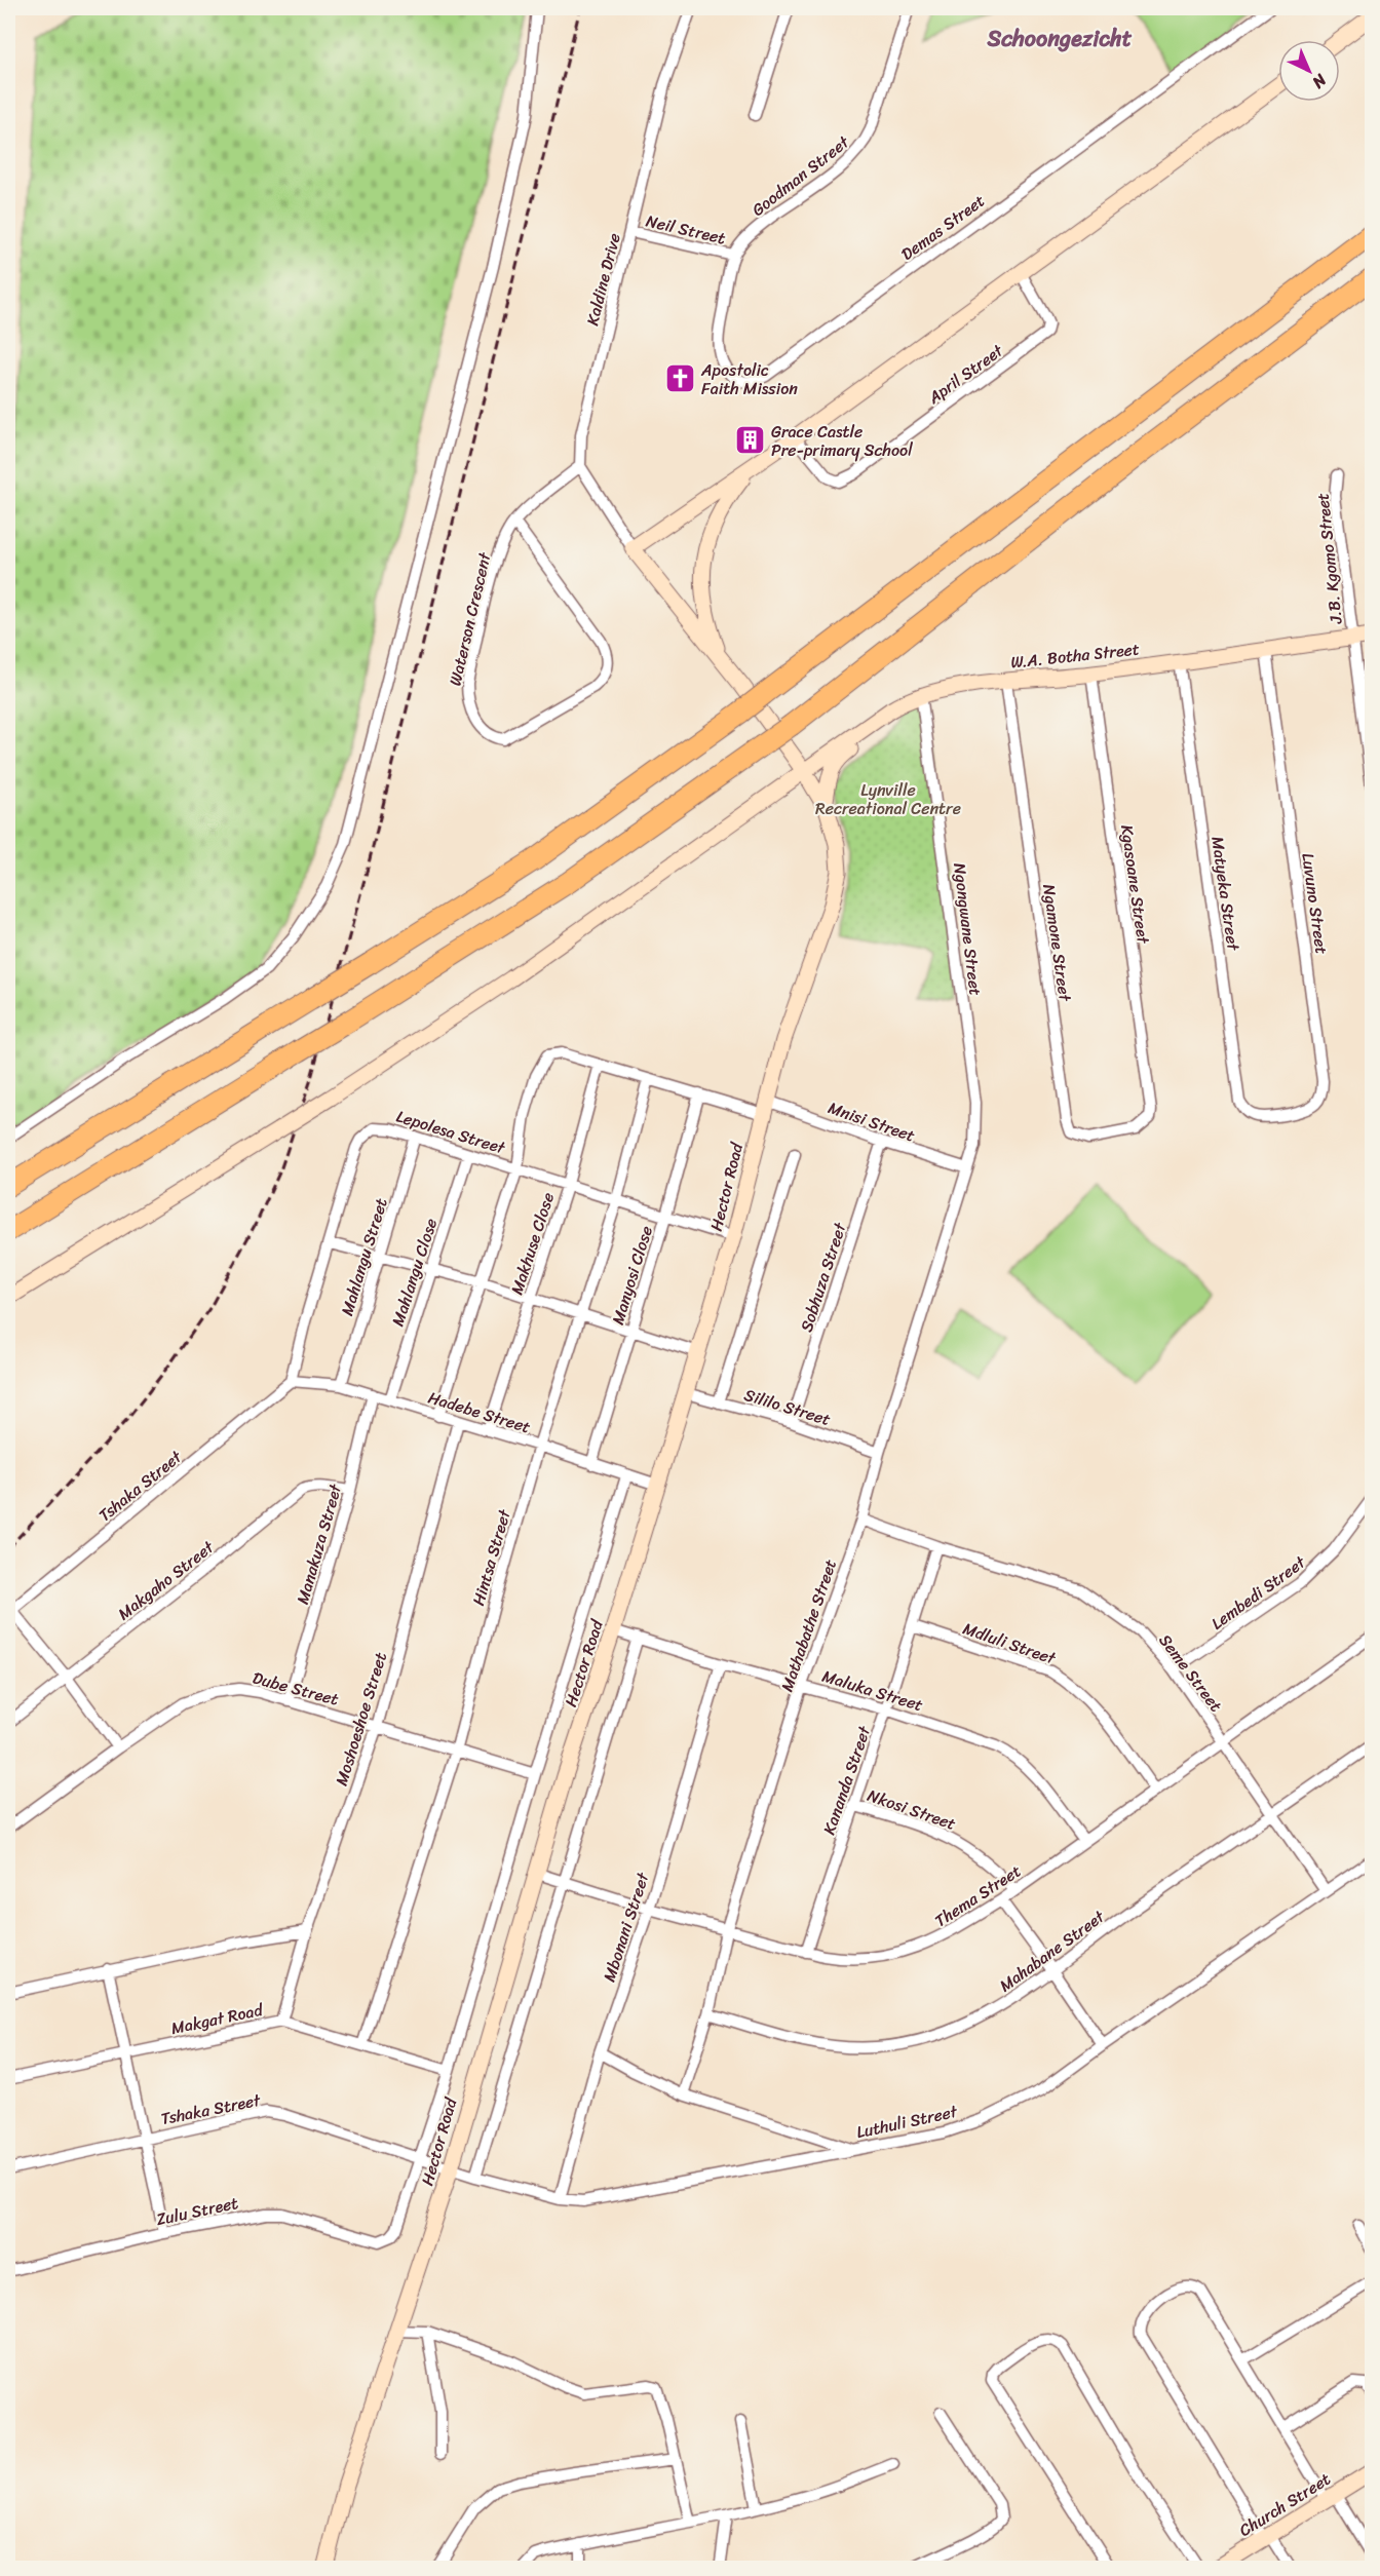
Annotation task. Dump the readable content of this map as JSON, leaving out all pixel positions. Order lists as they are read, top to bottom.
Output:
{
  "streets": {
    "street": [
      "Goodman Street",
      "Demas Street",
      "Neil Street",
      "Kaldine Drive",
      "April Street",
      "J.B. Kgomo Street",
      "Waterson Crescent",
      "W.A. Botha Street",
      "Kgasoane Street",
      "Matyeka Street",
      "Luvuno Street",
      "Ngongwane Street",
      "Ngamone Street",
      "Mnisi Street",
      "Lepolesa Street",
      "Hector Road",
      "Makhuse Close",
      "Mahlangu Street",
      "Mahlangu Close",
      "Manyosi Close",
      "Sobhuza Street",
      "Sililo Street",
      "Hadebe Street",
      "Tshaka Street",
      "Manakuza Street",
      "Hintsa Street",
      "Makgaho Street",
      "Lembedi Street",
      "Mathabathe Street",
      "Mdluli Street",
      "Seme Street",
      "Dube Street",
      "Maluka Street",
      "Moshoeshoe Street",
      "Kananda Street",
      "Nkosi Street",
      "Thema Street",
      "Mbonani Street",
      "Mahabane Street",
      "Makgat Road",
      "Luthuli Street",
      "Zulu Street",
      "Church Street"
    ]
  },
  "crossings": [
    ["Goodman Street", "Demas Street"],
    ["Goodman Street", "Neil Street"],
    ["Demas Street", "Neil Street"],
    ["Neil Street", "Kaldine Drive"],
    ["Kaldine Drive", "Waterson Crescent"],
    ["J.B. Kgomo Street", "W.A. Botha Street"],
    ["W.A. Botha Street", "Kgasoane Street"],
    ["W.A. Botha Street", "Matyeka Street"],
    ["W.A. Botha Street", "Luvuno Street"],
    ["W.A. Botha Street", "Ngongwane Street"],
    ["W.A. Botha Street", "Ngamone Street"],
    ["W.A. Botha Street", "Hector Road"],
    ["Kgasoane Street", "Ngamone Street"],
    ["Matyeka Street", "Luvuno Street"],
    ["Ngongwane Street", "Mnisi Street"],
    ["Ngongwane Street", "Mathabathe Street"],
    ["Mnisi Street", "Lepolesa Street"],
    ["Mnisi Street", "Hector Road"],
    ["Mnisi Street", "Sobhuza Street"],
    ["Mnisi Street", "Mathabathe Street"],
    ["Lepolesa Street", "Hector Road"],
    ["Lepolesa Street", "Makhuse Close"],
    ["Lepolesa Street", "Mahlangu Street"],
    ["Lepolesa Street", "Mahlangu Close"],
    ["Lepolesa Street", "Manyosi Close"],
    ["Lepolesa Street", "Hadebe Street"],
    ["Lepolesa Street", "Tshaka Street"],
    ["Lepolesa Street", "Hintsa Street"],
    ["Hector Road", "Sililo Street"],
    ["Hector Road", "Hadebe Street"],
    ["Hector Road", "Tshaka Street"],
    ["Hector Road", "Dube Street"],
    ["Hector Road", "Maluka Street"],
    ["Hector Road", "Thema Street"],
    ["Hector Road", "Makgat Road"],
    ["Hector Road", "Luthuli Street"],
    ["Hector Road", "Zulu Street"],
    ["Makhuse Close", "Hadebe Street"],
    ["Mahlangu Street", "Hadebe Street"],
    ["Mahlangu Close", "Hadebe Street"],
    ["Manyosi Close", "Hadebe Street"],
    ["Sobhuza Street", "Sililo Street"],
    ["Sililo Street", "Mathabathe Street"],
    ["Hadebe Street", "Tshaka Street"],
    ["Hadebe Street", "Manakuza Street"],
    ["Hadebe Street", "Hintsa Street"],
    ["Hadebe Street", "Moshoeshoe Street"],
    ["Tshaka Street", "Luthuli Street"],
    ["Manakuza Street", "Makgaho Street"],
    ["Manakuza Street", "Dube Street"],
    ["Hintsa Street", "Dube Street"],
    ["Hintsa Street", "Makgat Road"],
    ["Lembedi Street", "Seme Street"],
    ["Mathabathe Street", "Seme Street"],
    ["Mathabathe Street", "Maluka Street"],
    ["Mathabathe Street", "Thema Street"],
    ["Mathabathe Street", "Mahabane Street"],
    ["Mdluli Street", "Kananda Street"],
    ["Mdluli Street", "Thema Street"],
    ["Seme Street", "Kananda Street"],
    ["Seme Street", "Thema Street"],
    ["Seme Street", "Mahabane Street"],
    ["Seme Street", "Luthuli Street"],
    ["Dube Street", "Moshoeshoe Street"],
    ["Maluka Street", "Kananda Street"],
    ["Maluka Street", "Thema Street"],
    ["Maluka Street", "Mbonani Street"],
    ["Moshoeshoe Street", "Makgat Road"],
    ["Kananda Street", "Nkosi Street"],
    ["Kananda Street", "Thema Street"],
    ["Nkosi Street", "Thema Street"],
    ["Thema Street", "Mbonani Street"],
    ["Mbonani Street", "Luthuli Street"]
  ],
  "districts": ["Schoongezicht"],
  "parks": ["Lynville Recreational Centre"],
  "places": {
    "church": ["Apostolic Faith Mission"],
    "building": ["Grace Castle Pre-primary School"]
  },
  "north": "bottom right"
}
